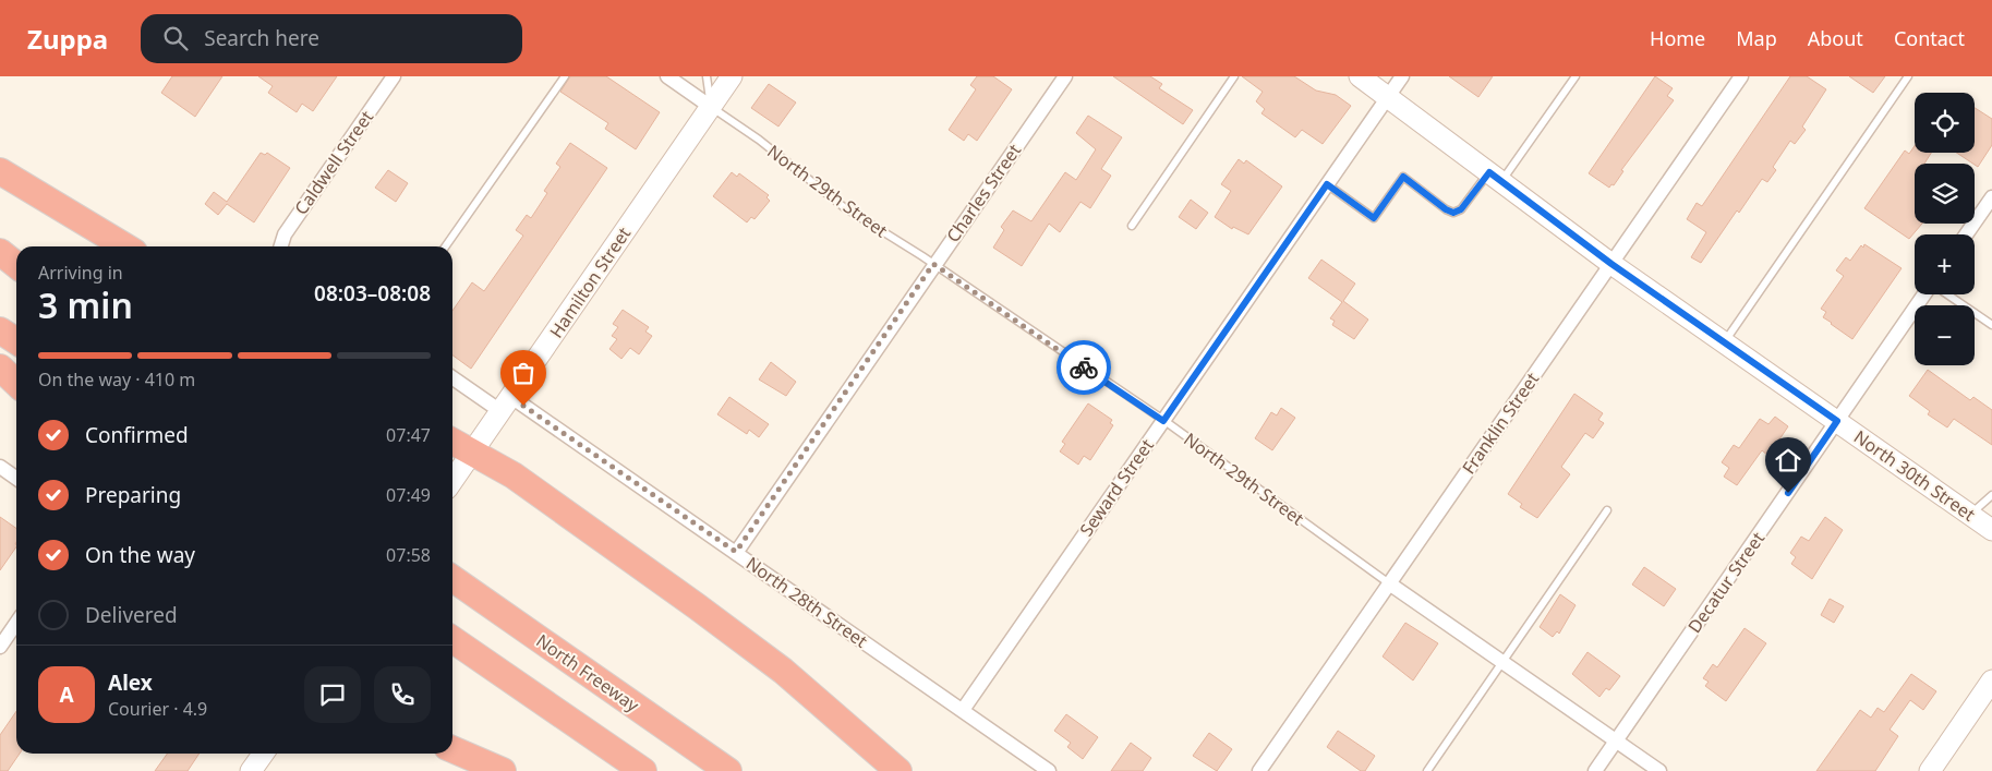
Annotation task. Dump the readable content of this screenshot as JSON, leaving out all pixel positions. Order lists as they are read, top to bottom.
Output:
{
  "streets": {
    "highway": ["North Freeway"],
    "main road": ["Hamilton Street", "North 30th Street"],
    "street": [
      "Caldwell Street",
      "North 29th Street",
      "Charles Street",
      "Franklin Street",
      "Seward Street",
      "Decatur Street",
      "North 28th Street"
    ]
  },
  "crossings": [
    ["North 29th Street", "Charles Street"],
    ["North 29th Street", "Hamilton Street"],
    ["North 29th Street", "Franklin Street"],
    ["North 29th Street", "Seward Street"],
    ["North 29th Street", "Decatur Street"],
    ["Charles Street", "North 28th Street"],
    ["Hamilton Street", "North 28th Street"],
    ["Franklin Street", "North 30th Street"],
    ["North 30th Street", "Seward Street"],
    ["North 30th Street", "Decatur Street"],
    ["Seward Street", "North 28th Street"]
  ],
  "page": {
    "header": "Zuppa",
    "search": "Search here",
    "nav": [
      "Home",
      "Map",
      "About",
      "Contact"
    ],
    "map_buttons": ["+", "−"],
    "heading": ["3 min", "Arriving in", "08:03–08:08"],
    "panel": ["Alex", "Courier · 4.9"],
    "bar": "On the way · 410 m",
    "list": [
      ["Confirmed", "07:47"],
      ["Preparing", "07:49"],
      ["On the way", "07:58"],
      "Delivered"
    ],
    "round": "A"
  }
}
